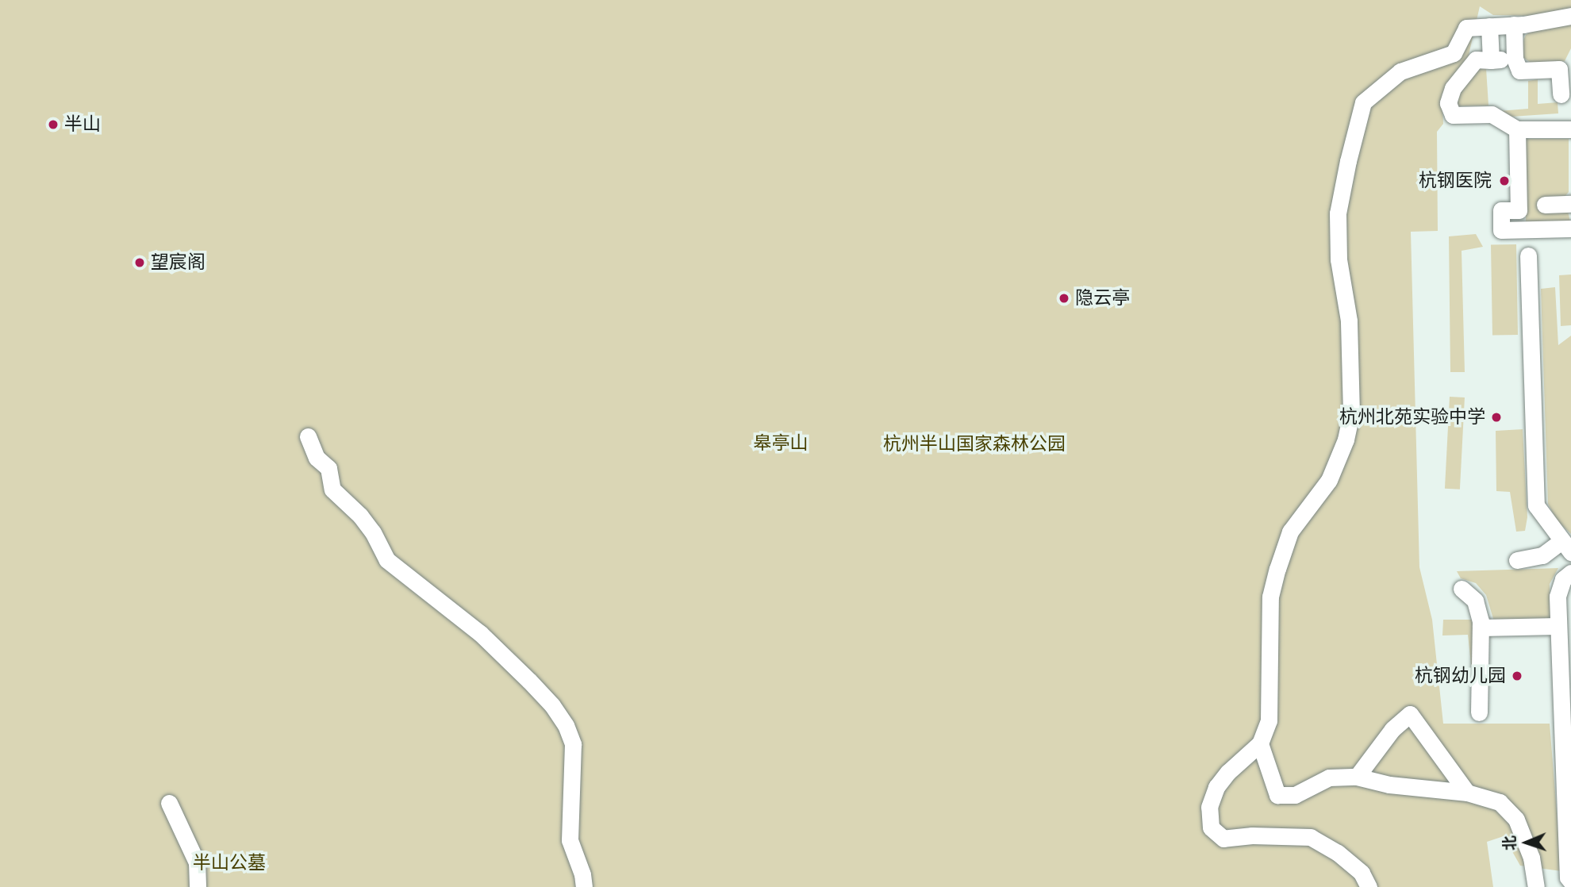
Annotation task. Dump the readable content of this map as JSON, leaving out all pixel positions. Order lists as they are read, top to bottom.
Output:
{
  "parks": ["皋亭山", "杭州半山国家森林公园", "半山公墓"],
  "places": [
    "半山",
    "杭钢医院",
    "望宸阁",
    "隐云亭",
    "杭州北苑实验中学",
    "杭钢幼儿园"
  ],
  "north": "left"
}
